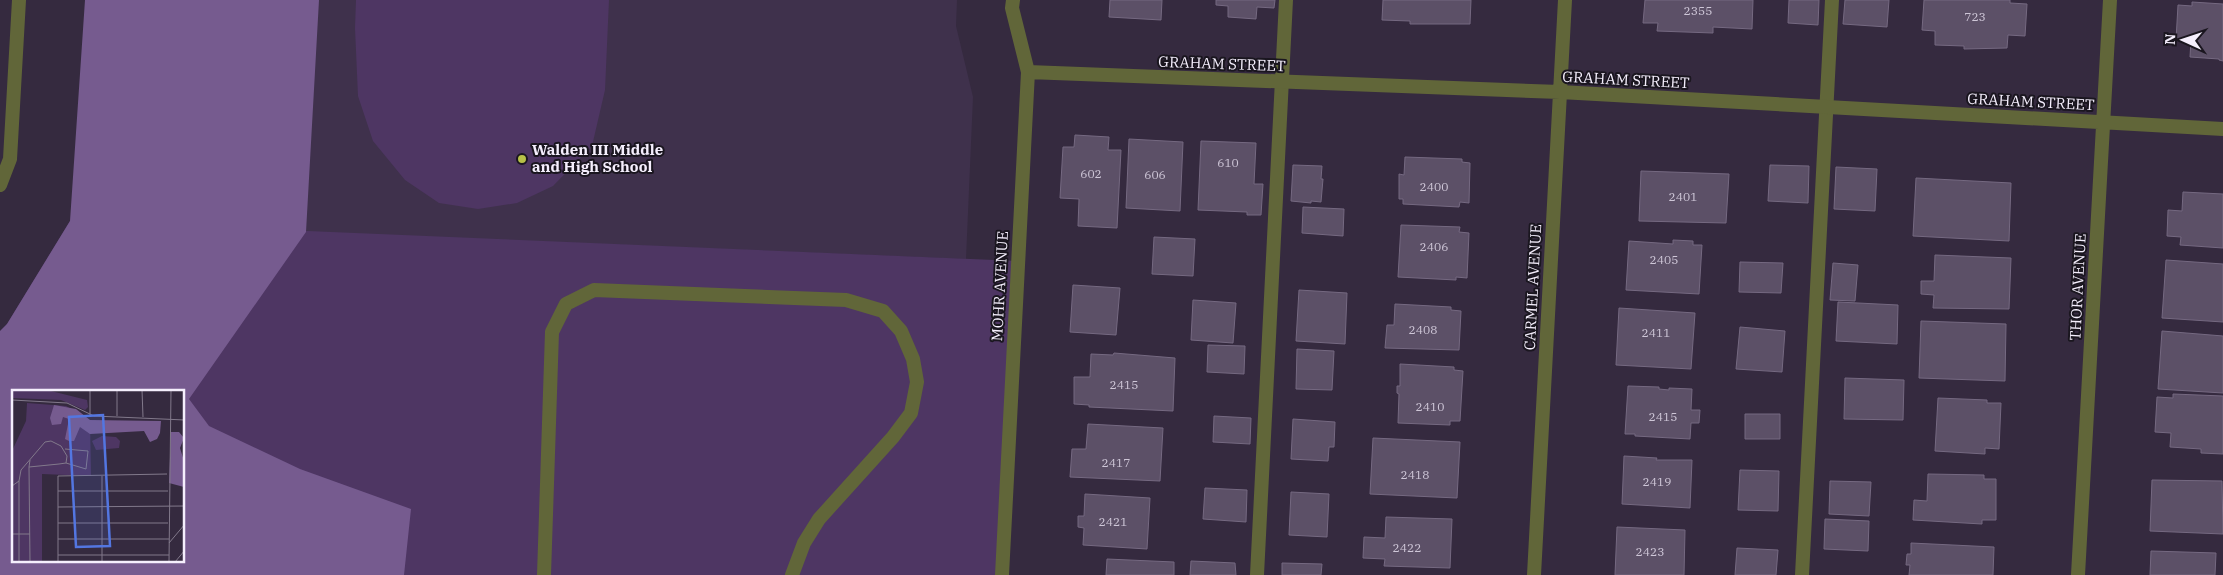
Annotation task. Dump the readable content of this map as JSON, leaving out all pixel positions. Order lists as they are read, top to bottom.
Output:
{
  "streets": {
    "street": [
      "GRAHAM STREET",
      "MOHR AVENUE",
      "CARMEL AVENUE",
      "THOR AVENUE"
    ]
  },
  "crossings": [
    ["GRAHAM STREET", "MOHR AVENUE"],
    ["GRAHAM STREET", "CARMEL AVENUE"],
    ["GRAHAM STREET", "THOR AVENUE"]
  ],
  "places": ["Walden III Middle and High School"],
  "house_numbers": [
    "2355",
    "723",
    "610",
    "602",
    "606",
    "2400",
    "2401",
    "2406",
    "2405",
    "2408",
    "2411",
    "2415",
    "2410",
    "2415",
    "2417",
    "2418",
    "2419",
    "2421",
    "2422",
    "2423"
  ],
  "north": "left"
}
